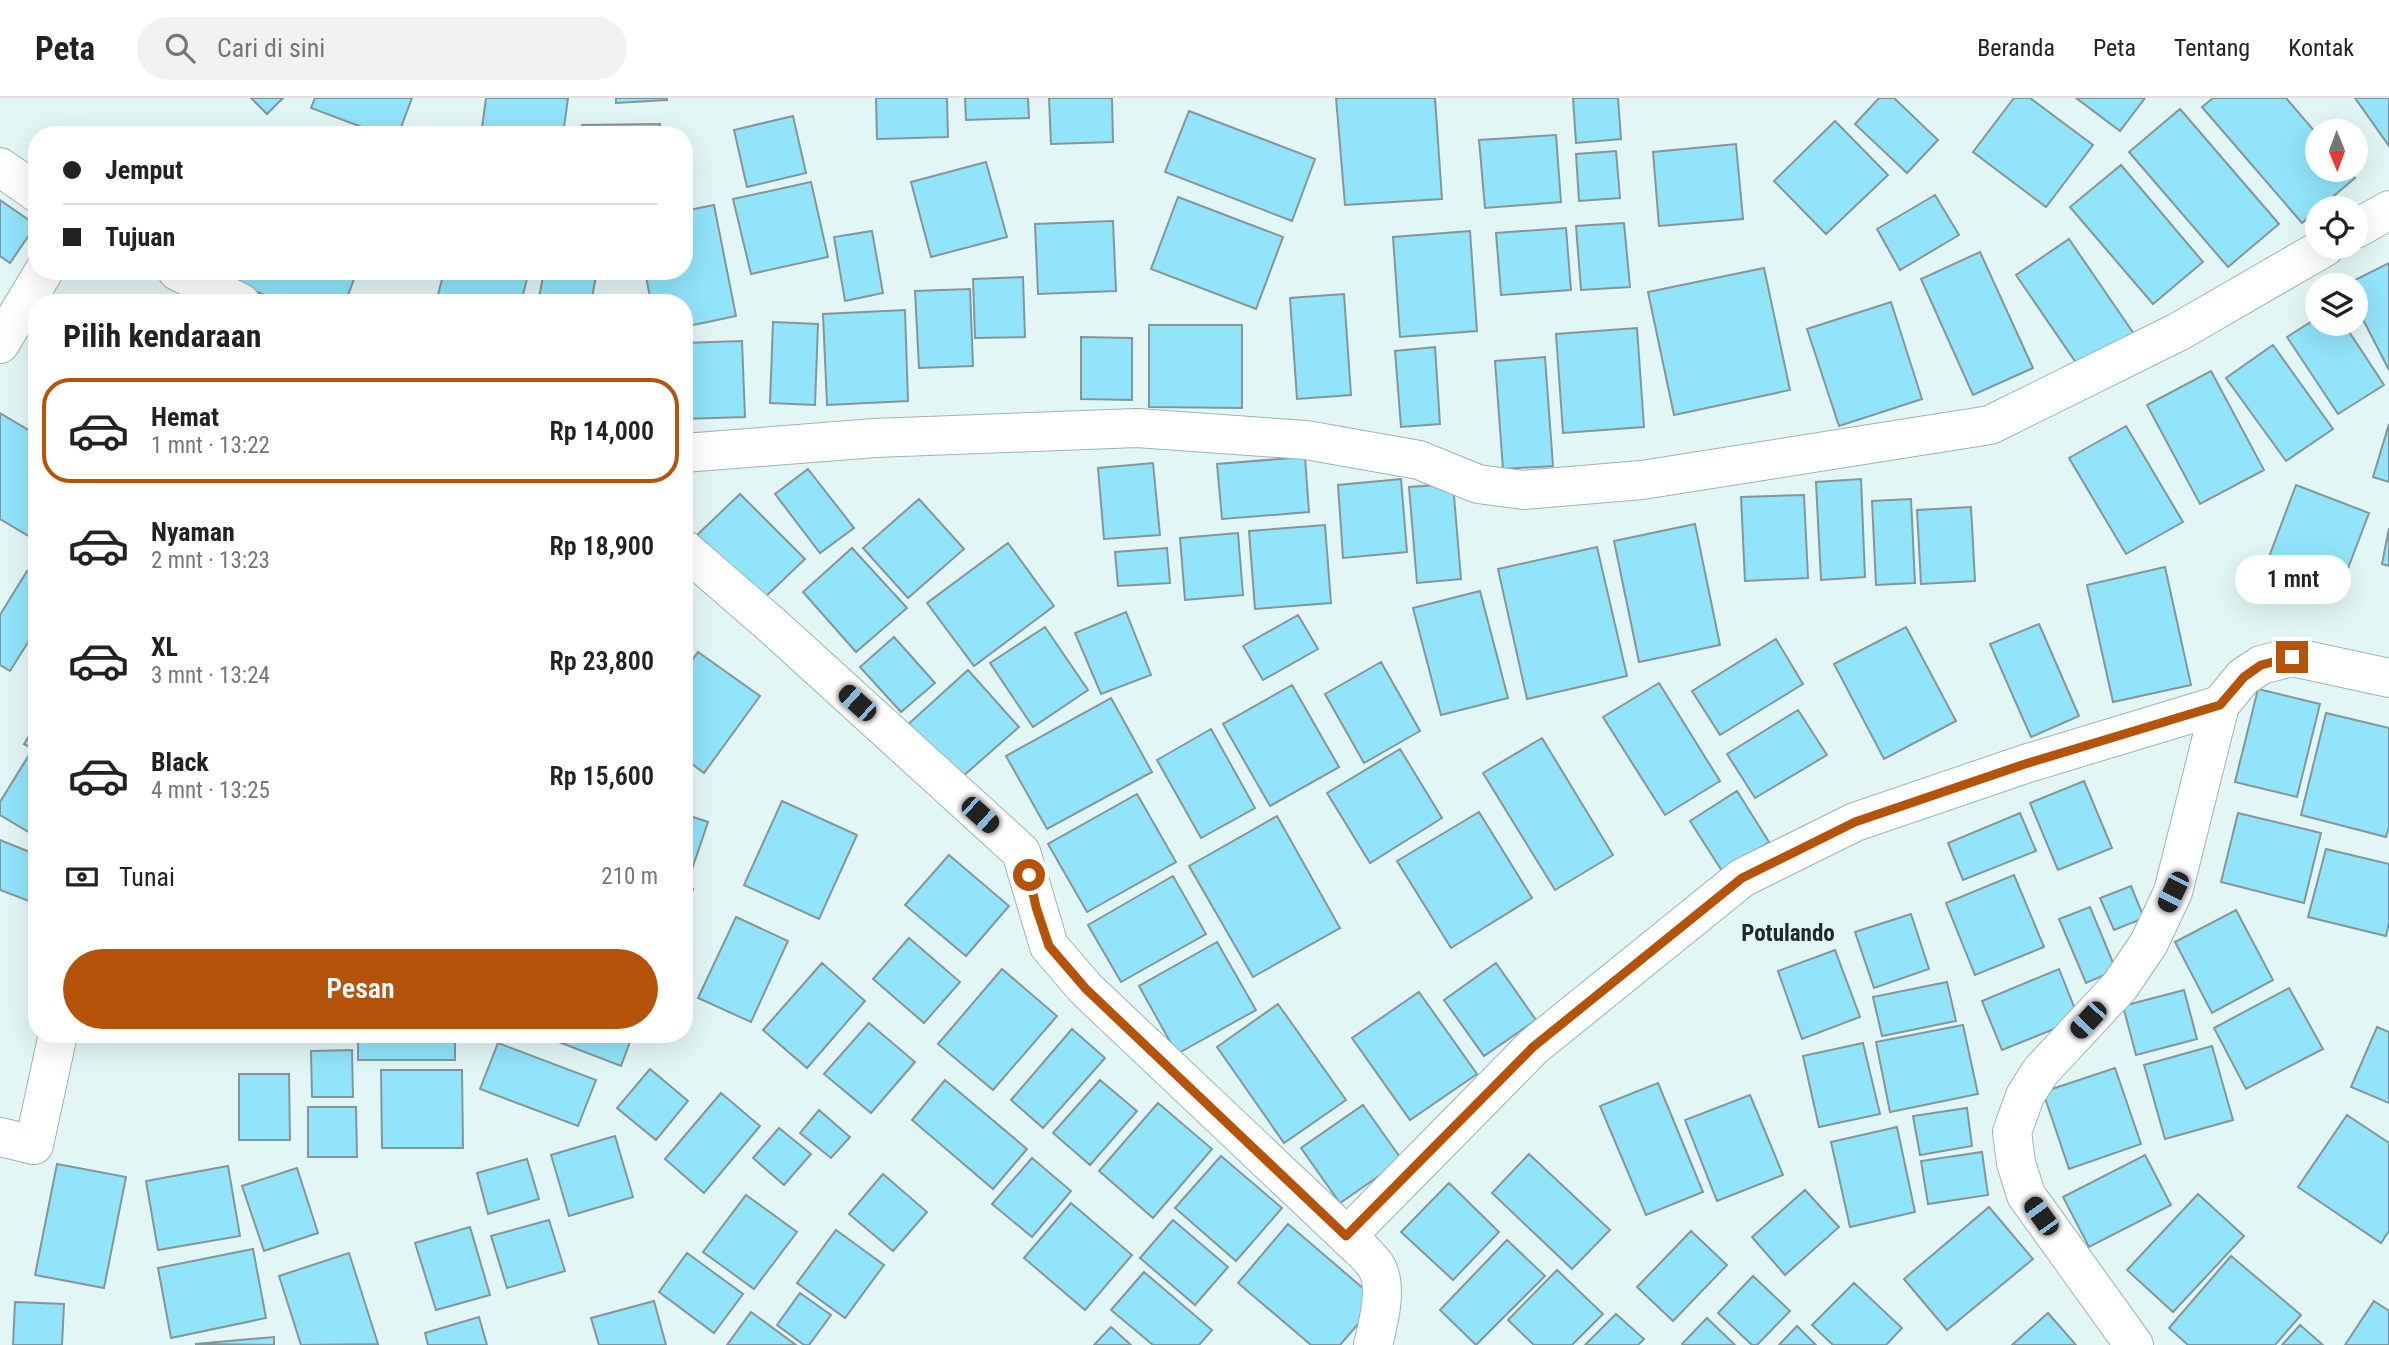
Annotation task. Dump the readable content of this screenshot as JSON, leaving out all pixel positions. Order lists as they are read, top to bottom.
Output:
{
  "districts": ["Potulando"],
  "north": "bottom",
  "page": {
    "header": "Peta",
    "search": "Cari di sini",
    "nav": [
      "Beranda",
      "Peta",
      "Tentang",
      "Kontak"
    ],
    "banner": ["Jemput", "Tujuan"],
    "heading": "Pilih kendaraan",
    "list": [
      {
        "name": "Hemat",
        "note": "1 mnt · 13:22",
        "value": "Rp 14,000"
      },
      {
        "name": "Nyaman",
        "note": "2 mnt · 13:23",
        "value": "Rp 18,900"
      },
      {
        "name": "XL",
        "note": "3 mnt · 13:24",
        "value": "Rp 23,800"
      },
      {
        "name": "Black",
        "note": "4 mnt · 13:25",
        "value": "Rp 15,600"
      }
    ],
    "bubble": "1 mnt",
    "pay": ["Tunai", "210 m"],
    "buttons": "Pesan"
  }
}
